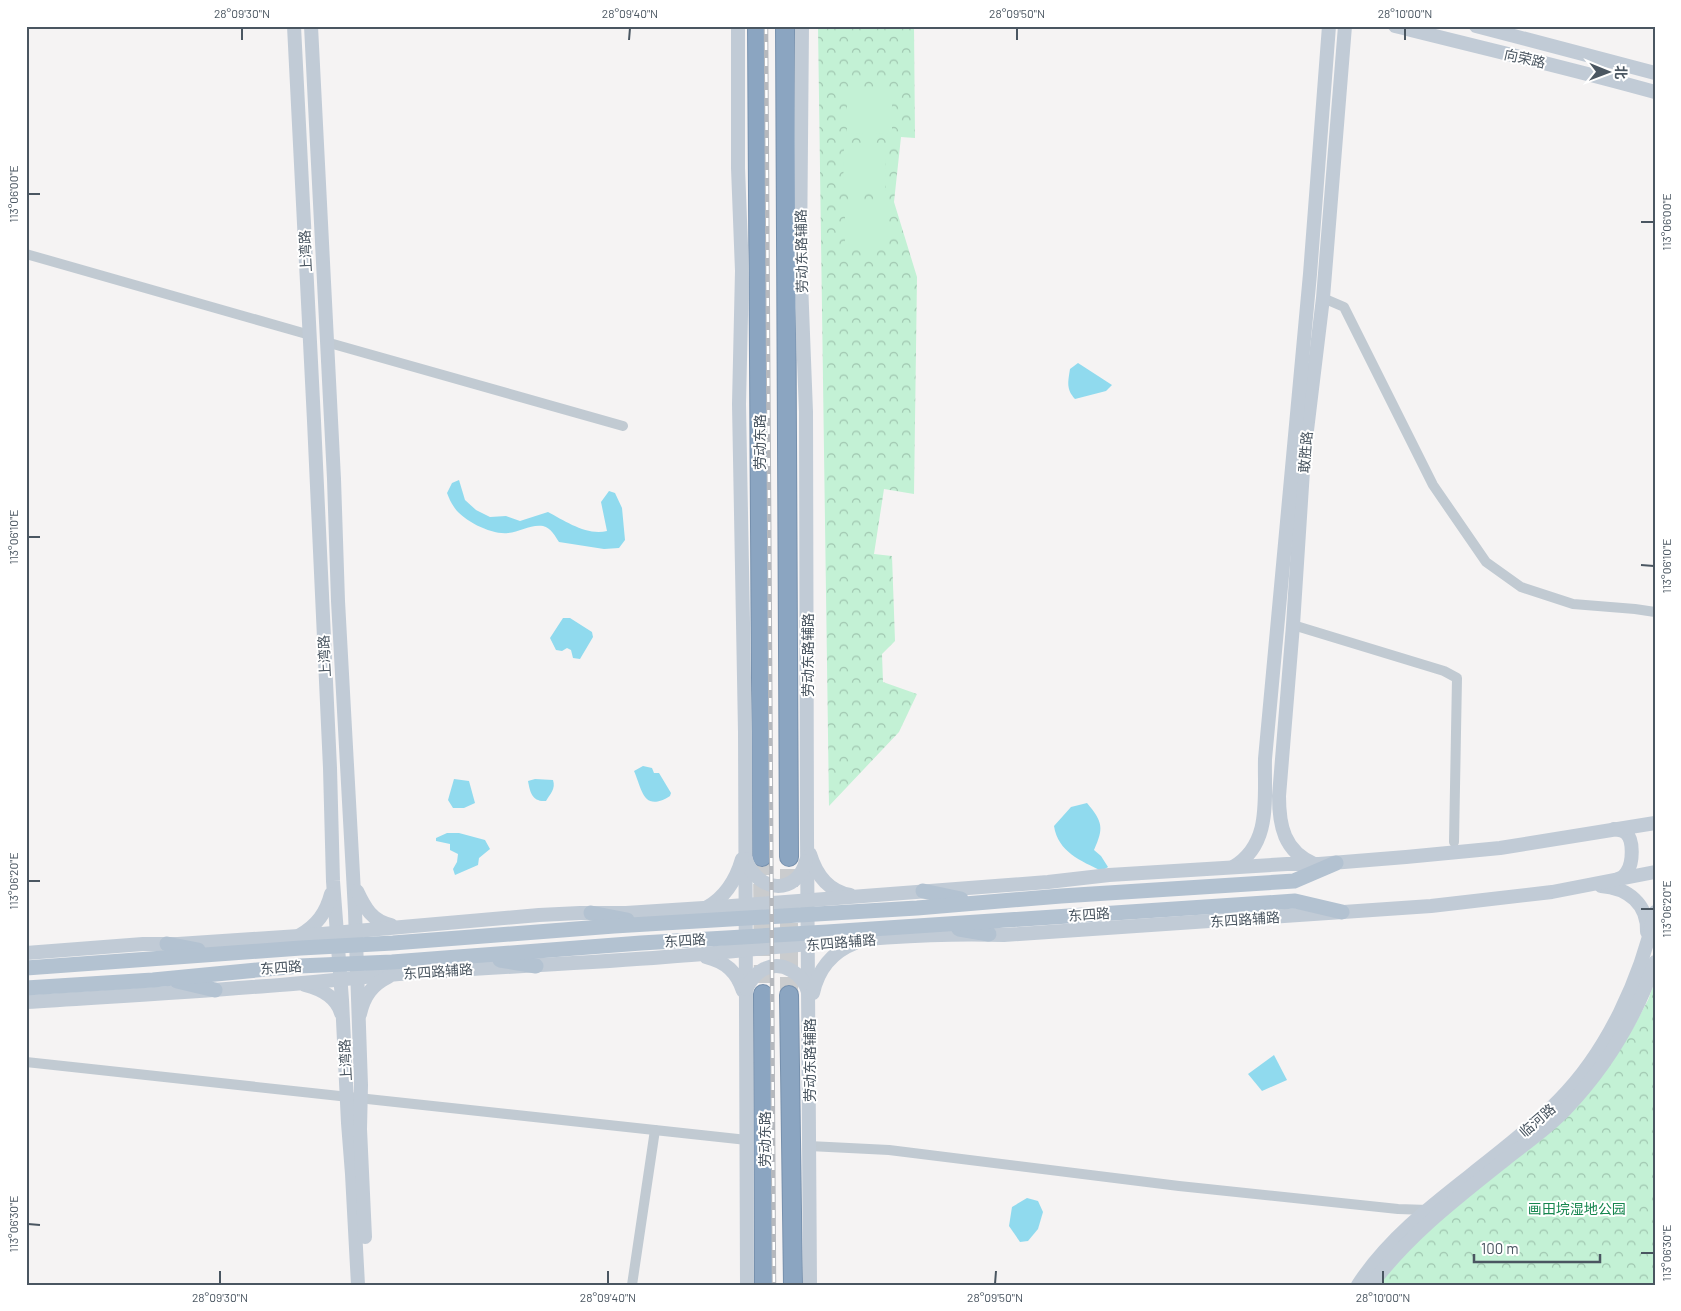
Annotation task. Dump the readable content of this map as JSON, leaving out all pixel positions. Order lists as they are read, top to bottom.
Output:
{
  "streets": {
    "highway": ["劳动东路"],
    "main road": [
      "向荣路",
      "上湾路",
      "劳动东路辅路",
      "敢胜路",
      "东四路",
      "东四路辅路",
      "临河路"
    ]
  },
  "crossings": [
    ["上湾路", "东四路"],
    ["上湾路", "东四路辅路"],
    ["劳动东路辅路", "东四路"],
    ["东四路", "东四路辅路"]
  ],
  "parks": ["画田垸湿地公园"],
  "scale_bar": "100 m",
  "north": "right",
  "coordinates": [
    "28°09'30\"N",
    "28°09'40\"N",
    "28°09'50\"N",
    "28°10'00\"N",
    "113°06'00\"E",
    "113°06'10\"E",
    "113°06'20\"E",
    "113°06'30\"E"
  ]
}
